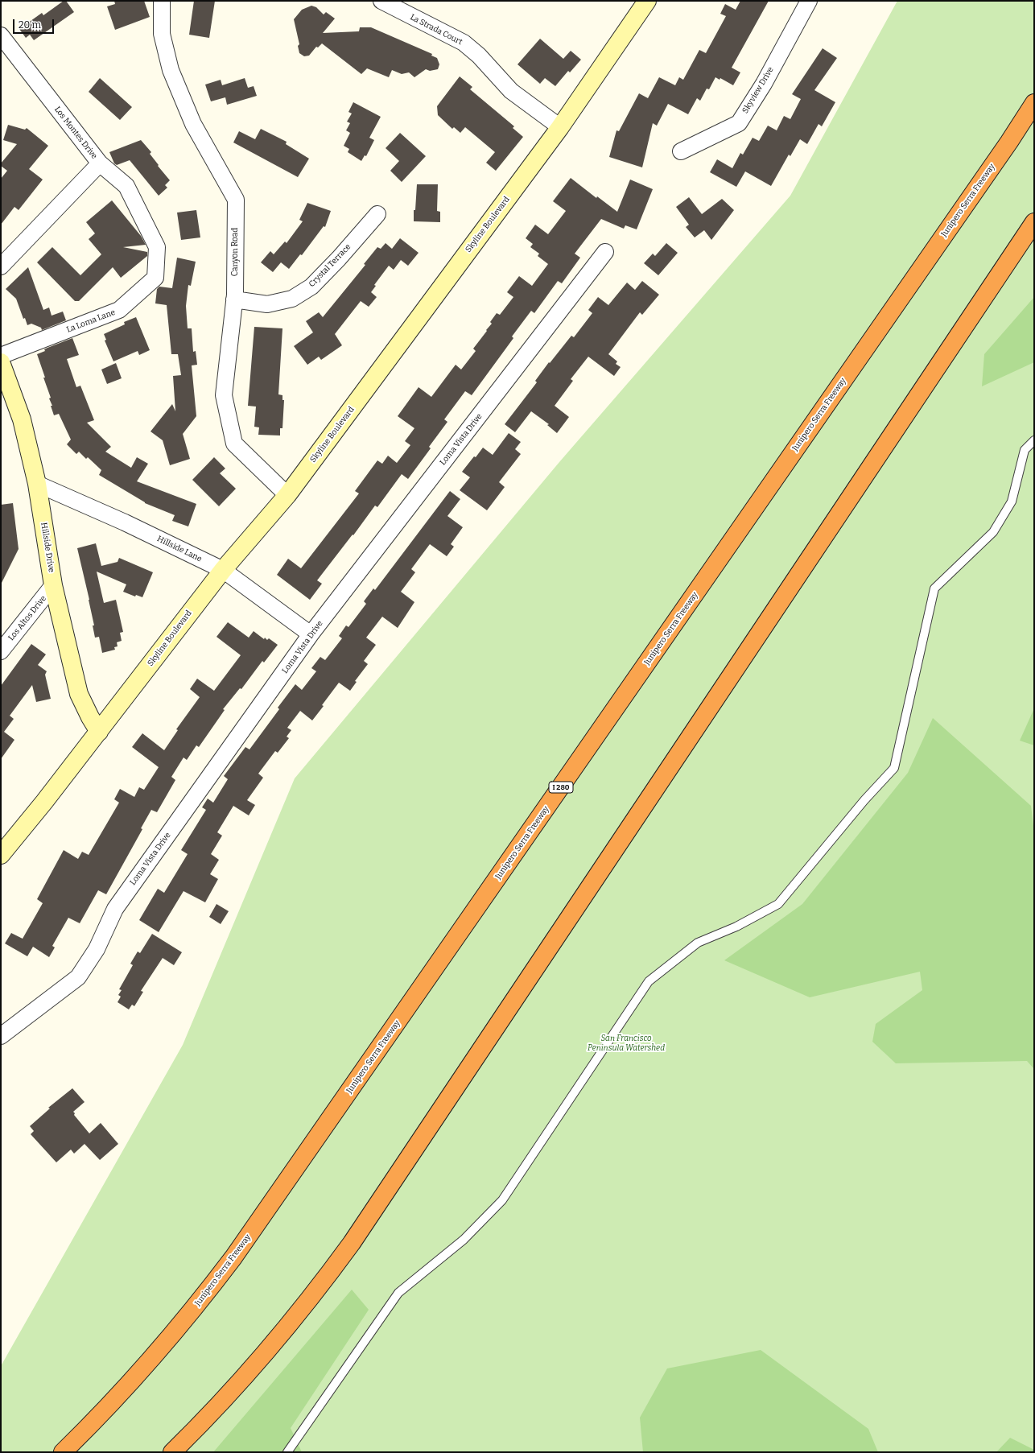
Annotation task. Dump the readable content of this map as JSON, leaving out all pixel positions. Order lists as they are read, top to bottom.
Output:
{
  "streets": {
    "highway": ["Junipero Serra Freeway", "I 280"],
    "main road": ["Skyline Boulevard", "Hillside Drive"],
    "street": [
      "La Strada Court",
      "Skyview Drive",
      "Los Montes Drive",
      "Canyon Road",
      "Crystal Terrace",
      "La Loma Lane",
      "Loma Vista Drive",
      "Hillside Lane",
      "Los Altos Drive"
    ]
  },
  "crossings": [
    ["La Strada Court", "Skyline Boulevard"],
    ["Los Montes Drive", "La Loma Lane"],
    ["Skyline Boulevard", "Canyon Road"],
    ["Skyline Boulevard", "Hillside Drive"],
    ["Skyline Boulevard", "Hillside Lane"],
    ["Canyon Road", "Crystal Terrace"],
    ["Loma Vista Drive", "Hillside Lane"],
    ["Hillside Drive", "Hillside Lane"],
    ["Hillside Drive", "Los Altos Drive"]
  ],
  "parks": ["San Francisco Peninsula Watershed"],
  "scale_bar": "20 m"
}
